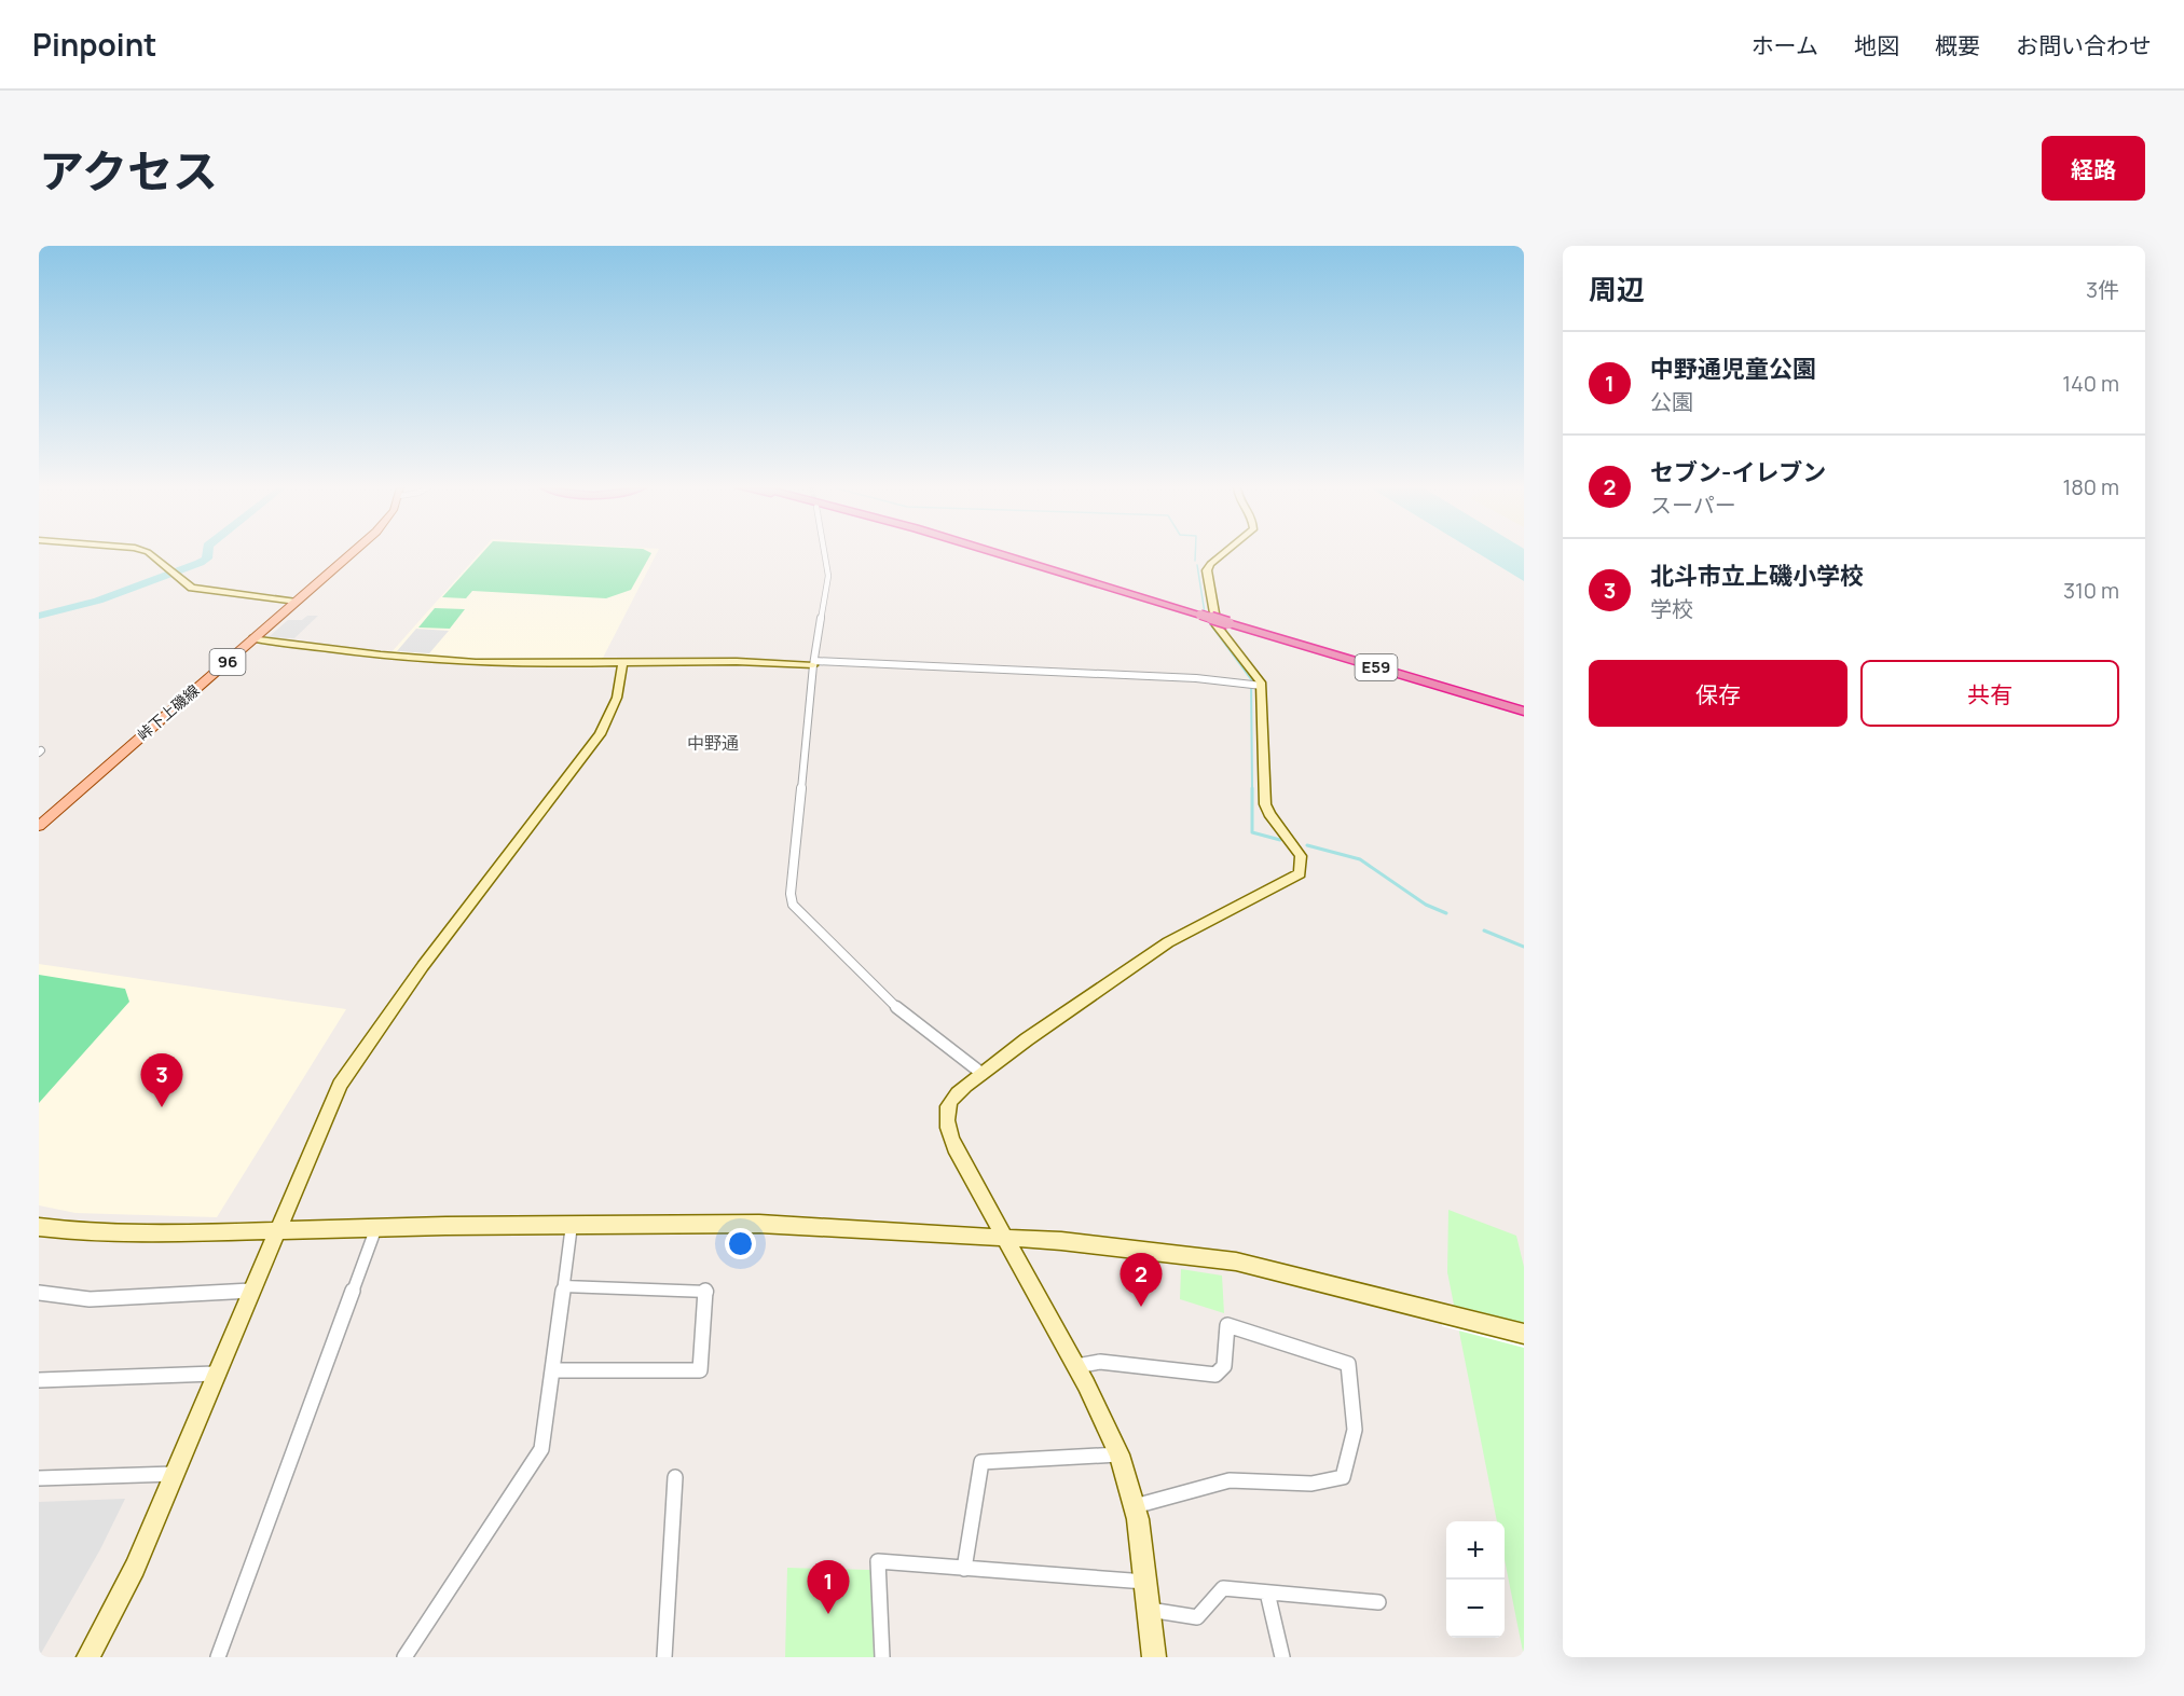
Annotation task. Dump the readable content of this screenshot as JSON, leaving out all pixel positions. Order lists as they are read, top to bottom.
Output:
{
  "streets": {
    "highway": ["E59"],
    "main road": ["96", "峠下上磯線"]
  },
  "districts": ["中野通"],
  "page": {
    "header": "Pinpoint",
    "nav": [
      "ホーム",
      "地図",
      "概要",
      "お問い合わせ"
    ],
    "title": "アクセス",
    "buttons": [
      "経路",
      ["保存", "共有"]
    ],
    "heading": ["周辺", "3件"],
    "list": [
      {
        "mark": "1",
        "name": "中野通児童公園",
        "note": "公園",
        "value": "140 m"
      },
      {
        "mark": "2",
        "name": "セブン-イレブン",
        "note": "スーパー",
        "value": "180 m"
      },
      {
        "mark": "3",
        "name": "北斗市立上磯小学校",
        "note": "学校",
        "value": "310 m"
      }
    ],
    "pins": ["3", "2", "1"],
    "map_buttons": ["+", "−"]
  }
}
